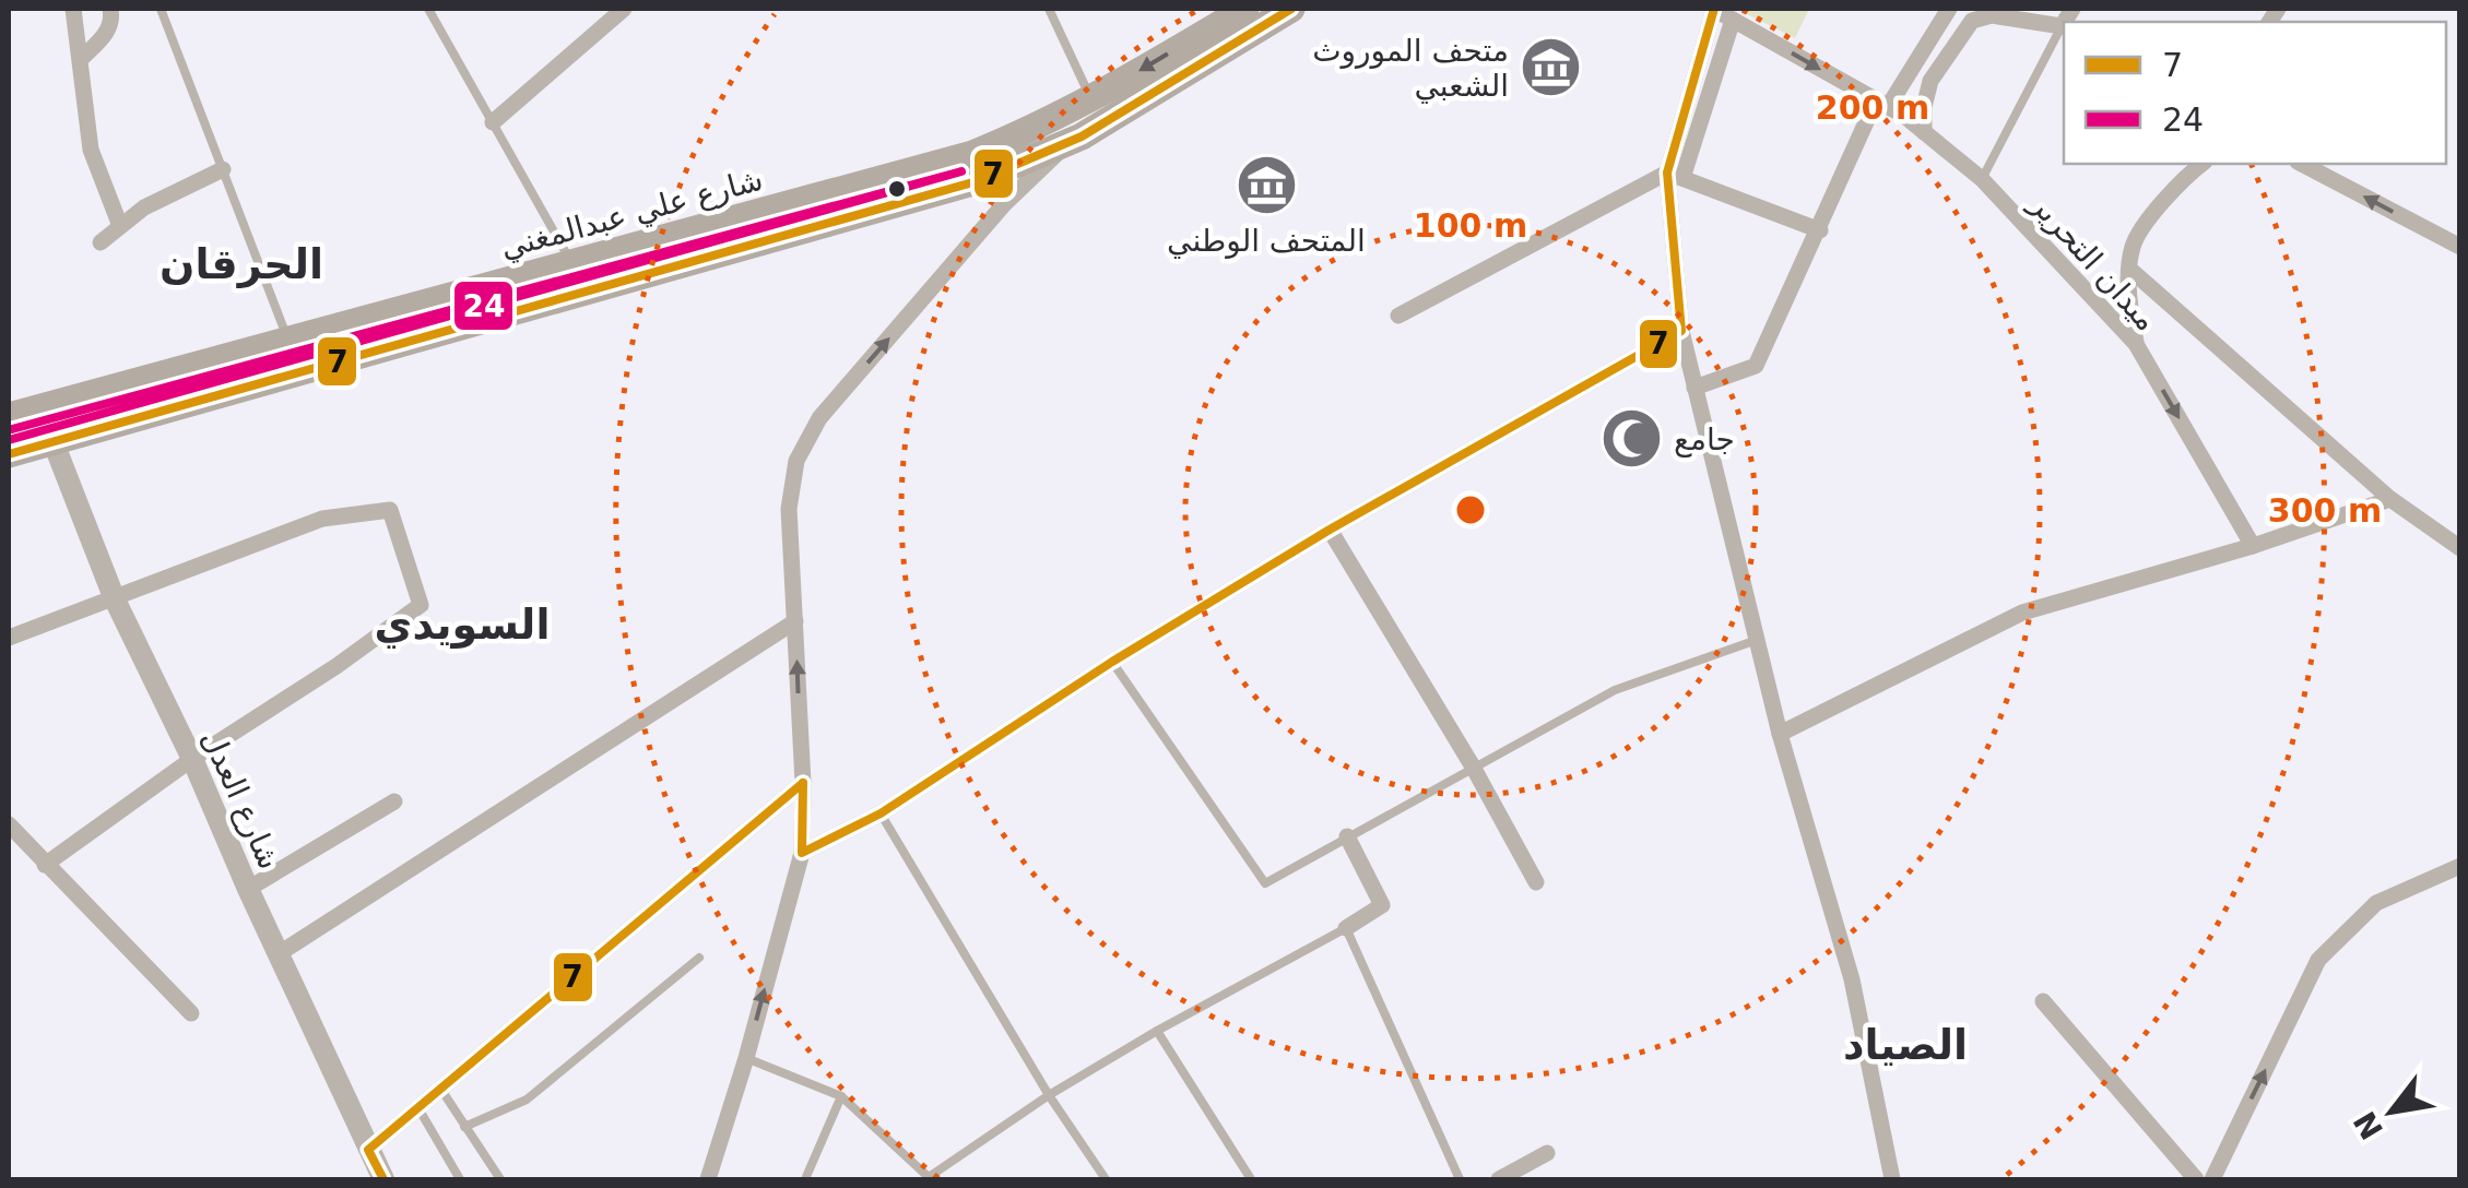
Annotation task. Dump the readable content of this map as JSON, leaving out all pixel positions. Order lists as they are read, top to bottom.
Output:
{
  "streets": {
    "main road": ["شارع علي عبدالمغني"],
    "street": ["ميدان التحرير", "شارع العدل"]
  },
  "crossings": [
    ["شارع علي عبدالمغني", "شارع العدل"]
  ],
  "districts": ["الحرقان", "السويدي", "الصياد"],
  "places": {
    "museum": ["متحف الموروث الشعبي", "المتحف الوطني"],
    "mosque": ["جامع"]
  },
  "lines": ["transit line 7", "transit line 24"],
  "legend": ["7", "24"],
  "north": "bottom left",
  "rings": ["200 m", "100 m", "300 m"]
}
